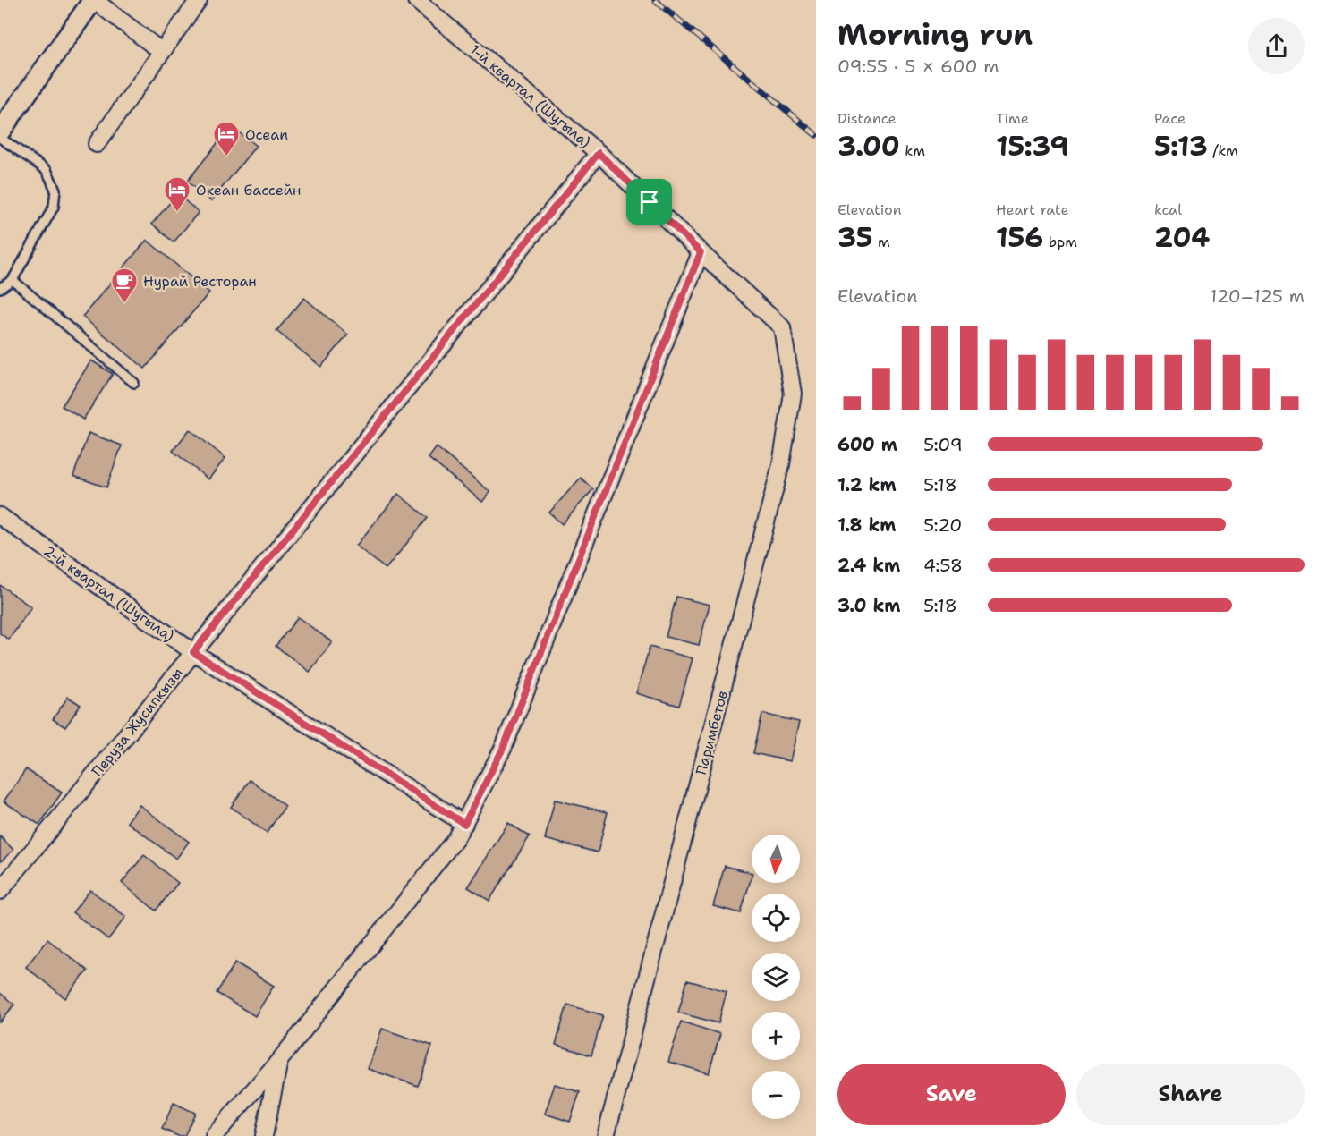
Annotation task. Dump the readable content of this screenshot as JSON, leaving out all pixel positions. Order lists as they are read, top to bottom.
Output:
{
  "streets": {
    "street": [
      "1-й квартал (Шугыла)",
      "2-й квартал (Шугыла)",
      "Перуза Жусипкызы",
      "Паримбетов"
    ]
  },
  "crossings": [
    ["1-й квартал (Шугыла)", "Перуза Жусипкызы"],
    ["1-й квартал (Шугыла)", "Паримбетов"],
    ["2-й квартал (Шугыла)", "Перуза Жусипкызы"]
  ],
  "places": {
    "hotel": ["Ocean", "Океан бассейн"],
    "cafe": ["Нурай Ресторан"]
  },
  "north": "bottom",
  "page": {
    "heading": ["Morning run", "09:55 · 5 × 600 m"],
    "stats": [
      ["Distance", "3.00 km"],
      ["Time", "15:39"],
      ["Pace", "5:13 /km"],
      ["Elevation", "35 m"],
      ["Heart rate", "156 bpm"],
      ["kcal", "204"]
    ],
    "chart": ["Elevation", "120–125 m"],
    "list": [
      {
        "name": "600 m",
        "note": "5:09"
      },
      {
        "name": "1.2 km",
        "note": "5:18"
      },
      {
        "name": "1.8 km",
        "note": "5:20"
      },
      {
        "name": "2.4 km",
        "note": "4:58"
      },
      {
        "name": "3.0 km",
        "note": "5:18"
      }
    ],
    "map_buttons": ["+", "−"],
    "buttons": ["Save", "Share"]
  }
}
